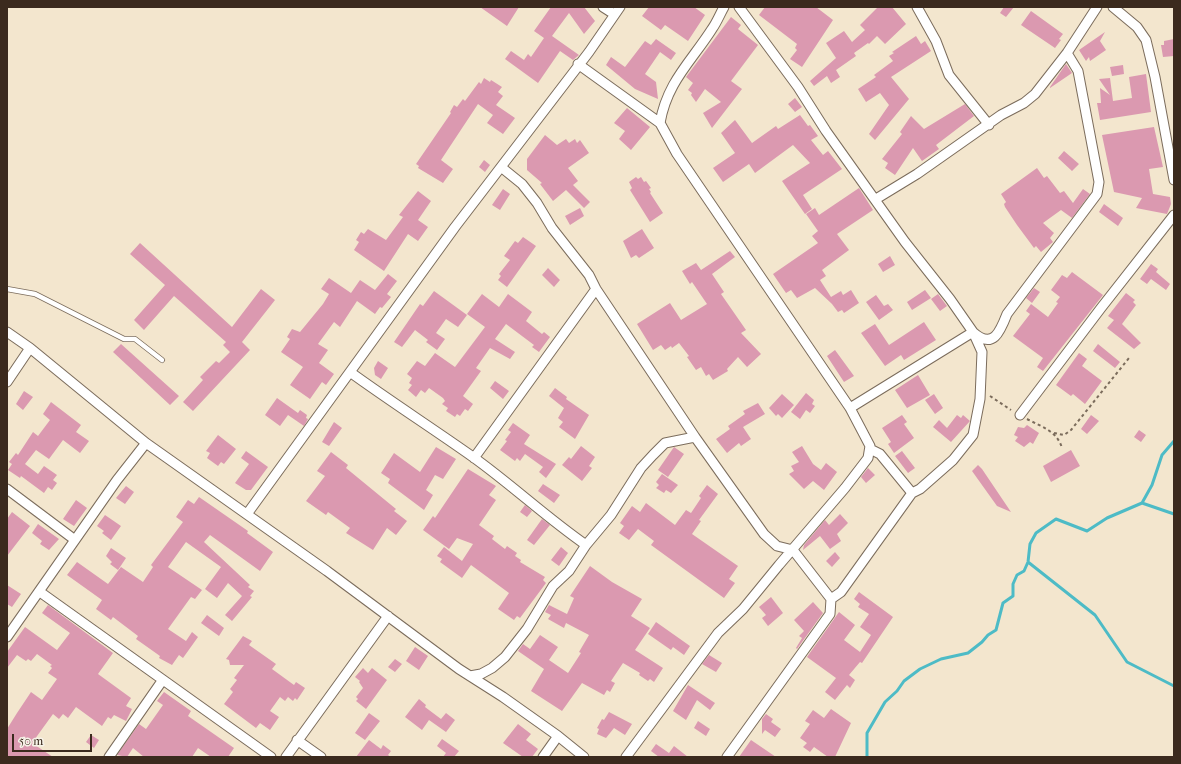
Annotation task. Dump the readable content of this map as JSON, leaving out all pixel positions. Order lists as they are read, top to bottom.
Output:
{
  "scale_bar": "50 m"
}
